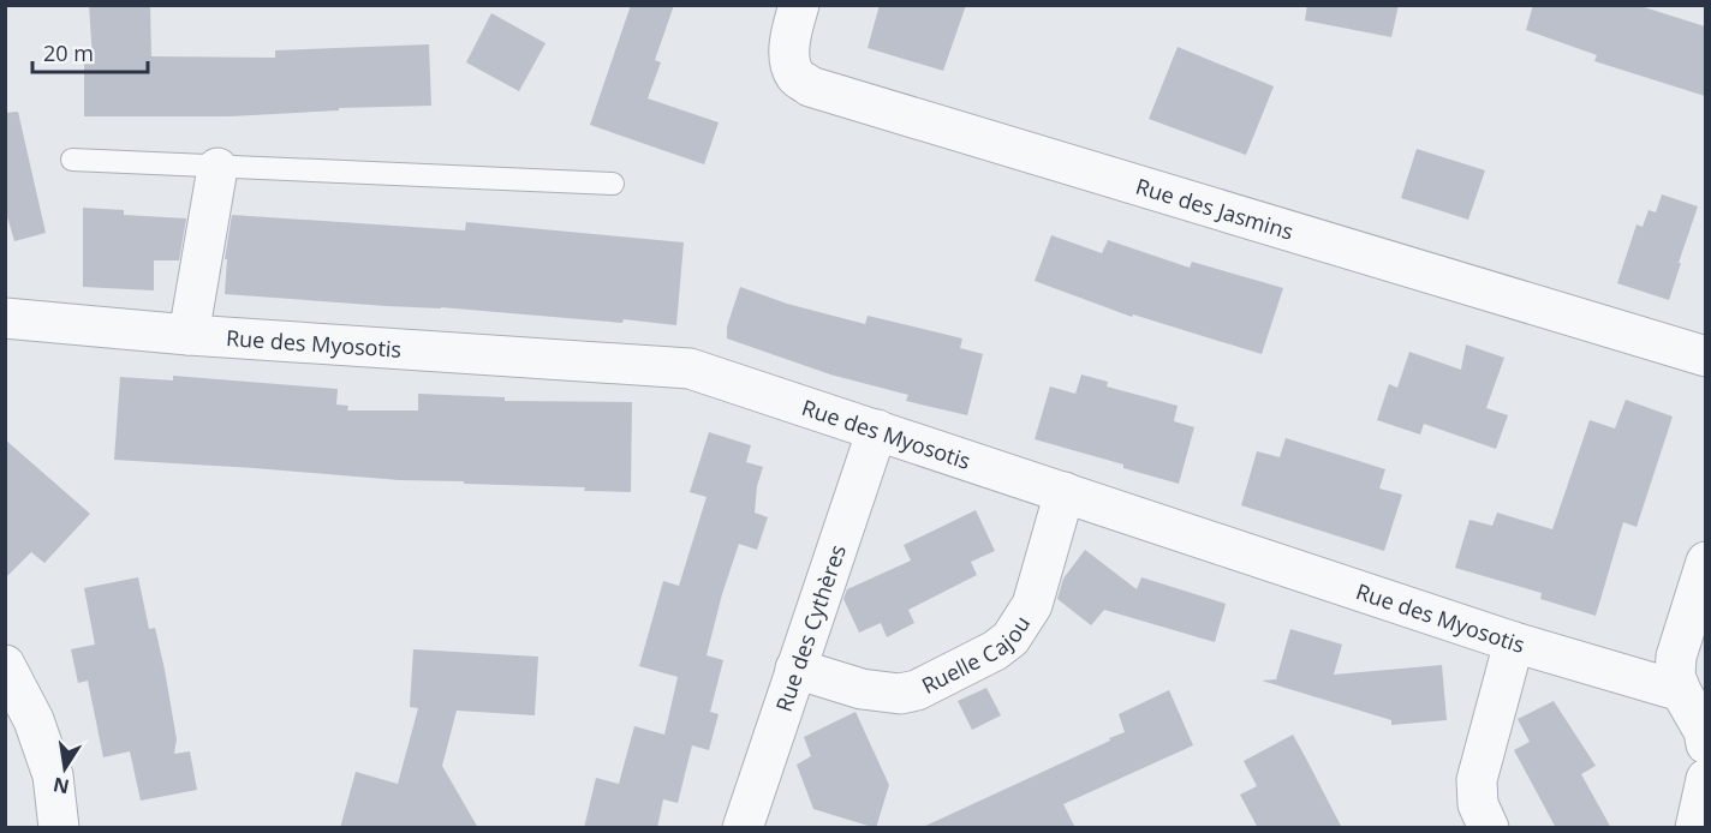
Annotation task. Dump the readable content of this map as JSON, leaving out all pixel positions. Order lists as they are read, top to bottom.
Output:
{
  "streets": {
    "street": [
      "Rue des Jasmins",
      "Rue des Myosotis",
      "Rue des Cythères",
      "Ruelle Cajou"
    ]
  },
  "crossings": [
    ["Rue des Myosotis", "Rue des Cythères"],
    ["Rue des Myosotis", "Ruelle Cajou"],
    ["Rue des Cythères", "Ruelle Cajou"]
  ],
  "scale_bar": "20 m",
  "north": "bottom"
}
